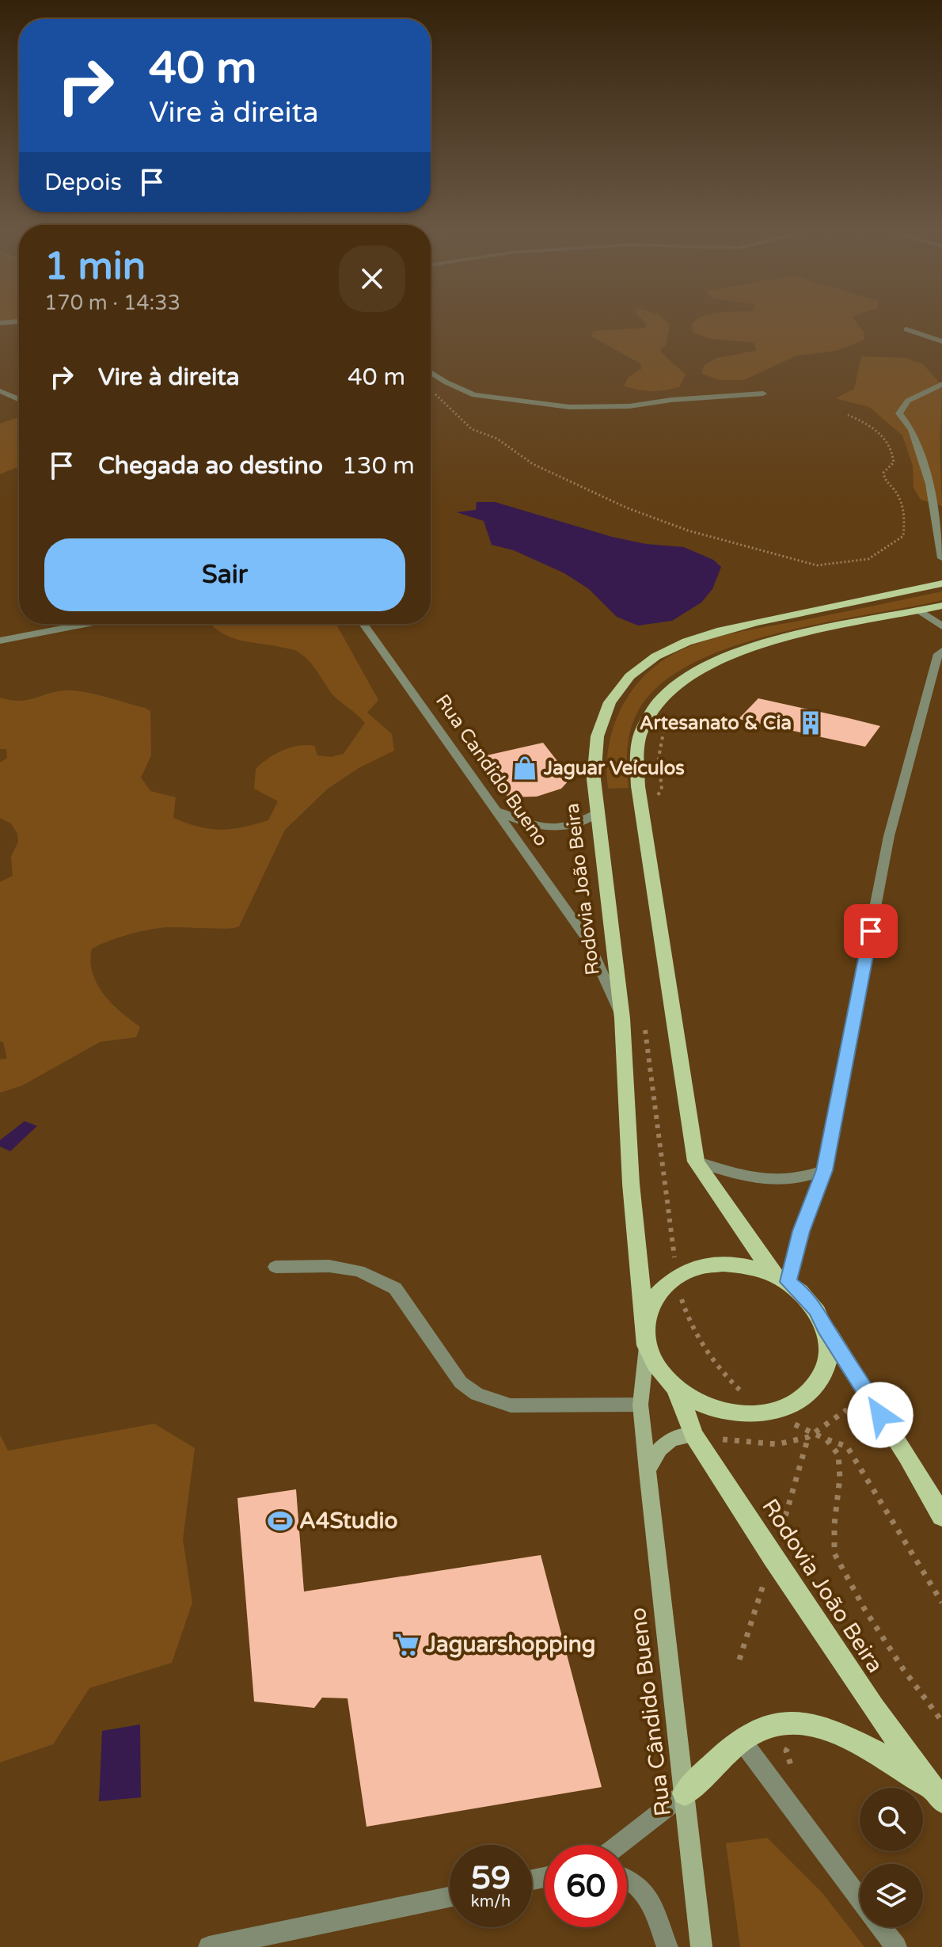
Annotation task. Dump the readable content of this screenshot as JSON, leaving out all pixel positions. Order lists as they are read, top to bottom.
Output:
{
  "streets": {
    "main road": ["Rodovia João Beira", "Rua Cândido Bueno"],
    "street": ["Rua Candido Bueno"]
  },
  "crossings": [
    ["Rua Candido Bueno", "Rodovia João Beira"],
    ["Rodovia João Beira", "Rua Cândido Bueno"]
  ],
  "places": {
    "building": ["Artesanato & Cia"],
    "shop": ["Jaguar Veículos"],
    "sports": ["A4Studio"],
    "supermarket": ["Jaguarshopping"]
  },
  "page": {
    "turn": ["40 m", "Vire à direita"],
    "then": "Depois",
    "heading": ["1 min", "170 m · 14:33"],
    "list": [
      {
        "name": "Vire à direita",
        "value": "40 m"
      },
      {
        "name": "Chegada ao destino",
        "value": "130 m"
      }
    ],
    "buttons": "Sair",
    "speed": "59 km/h",
    "limit": "60"
  }
}
